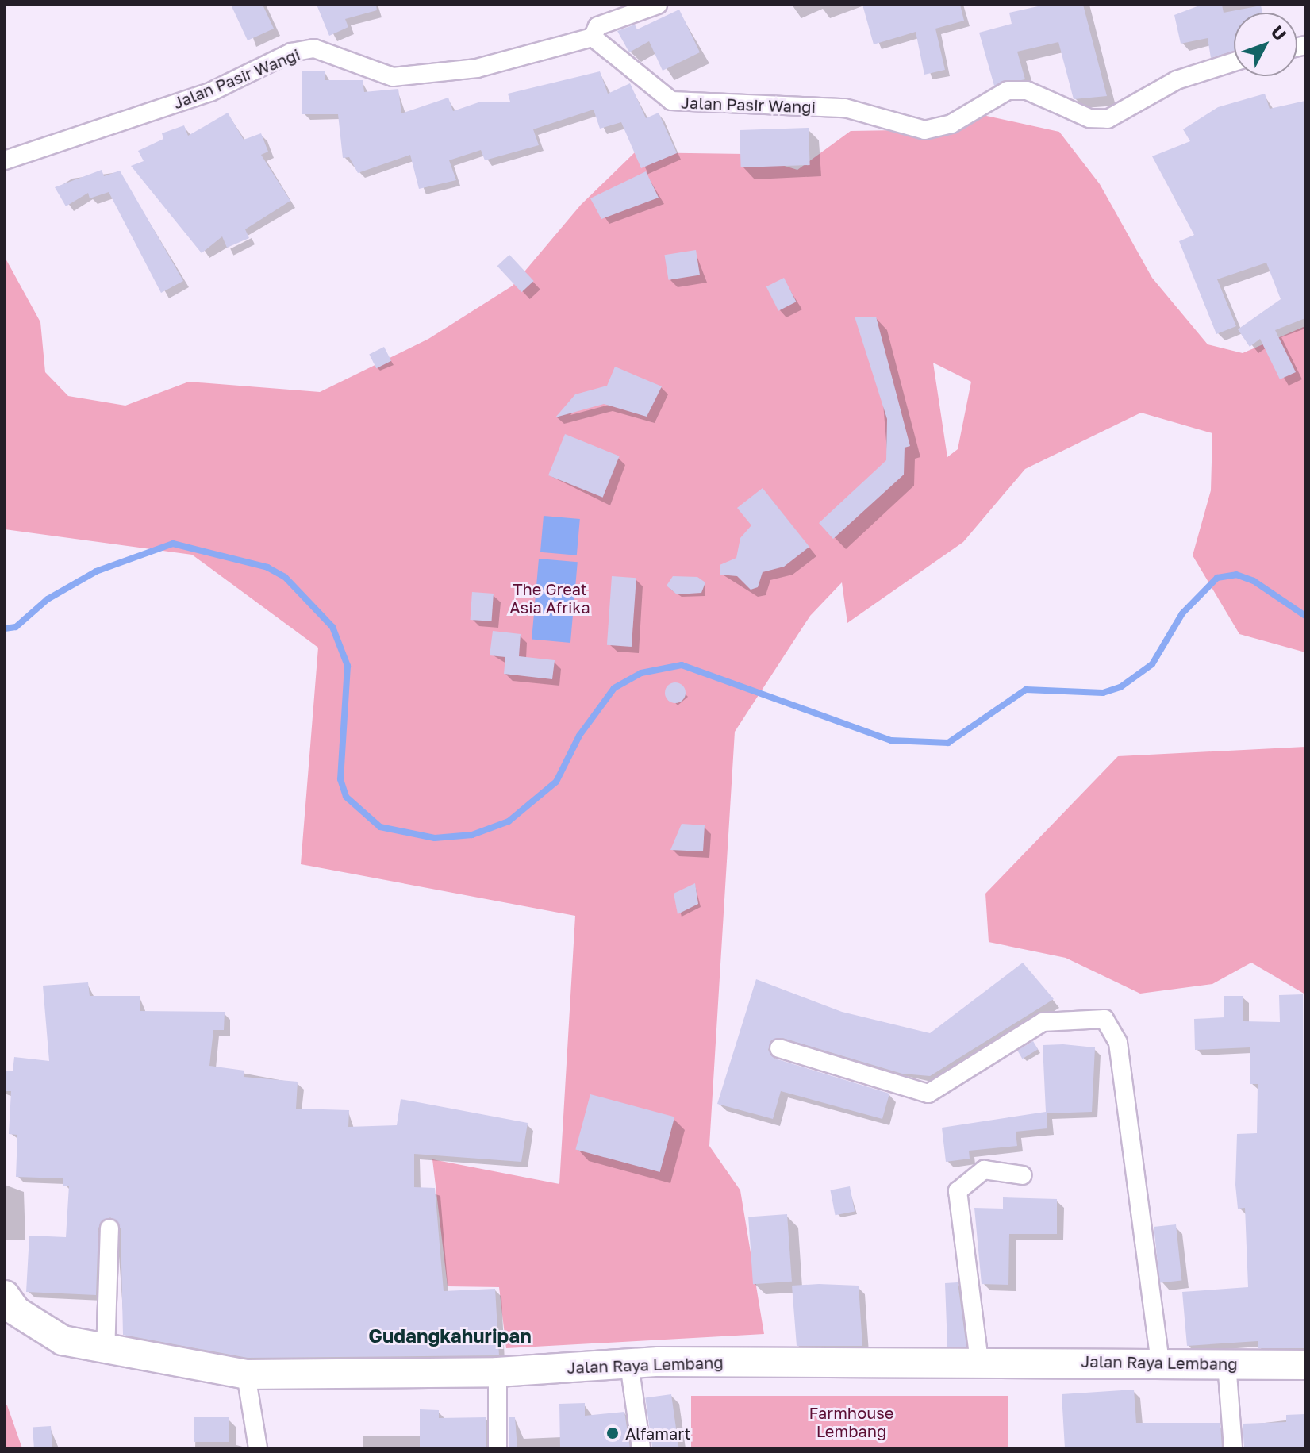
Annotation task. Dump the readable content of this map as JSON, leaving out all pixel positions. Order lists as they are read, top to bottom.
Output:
{
  "streets": {
    "main road": ["Jalan Raya Lembang"],
    "street": ["Jalan Pasir Wangi"]
  },
  "districts": ["Gudangkahuripan"],
  "parks": ["The Great Asia Afrika", "Farmhouse Lembang"],
  "places": ["Alfamart"],
  "north": "top right"
}
